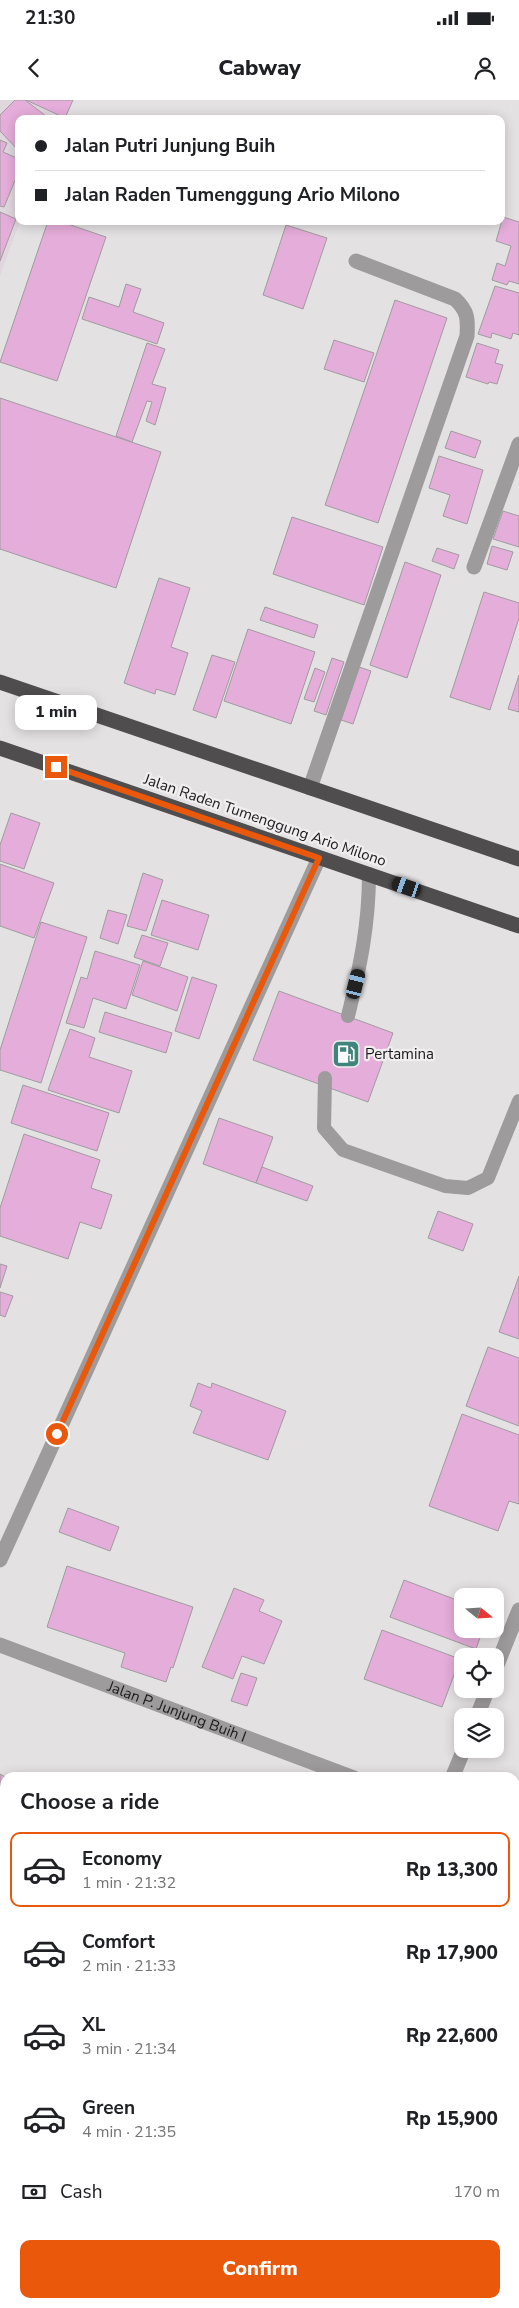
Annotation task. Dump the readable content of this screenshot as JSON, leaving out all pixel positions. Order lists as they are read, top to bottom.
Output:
{
  "streets": {
    "highway": ["Jalan Raden Tumenggung Ario Milono"],
    "street": ["Jalan P. Junjung Buih I"]
  },
  "places": {
    "fuel station": ["Pertamina"]
  },
  "north": "right",
  "page": {
    "status": "21:30",
    "header": "Cabway",
    "banner": ["Jalan Putri Junjung Buih", "Jalan Raden Tumenggung Ario Milono"],
    "bubble": "1 min",
    "heading": "Choose a ride",
    "list": [
      {
        "name": "Economy",
        "note": "1 min · 21:32",
        "value": "Rp 13,300"
      },
      {
        "name": "Comfort",
        "note": "2 min · 21:33",
        "value": "Rp 17,900"
      },
      {
        "name": "XL",
        "note": "3 min · 21:34",
        "value": "Rp 22,600"
      },
      {
        "name": "Green",
        "note": "4 min · 21:35",
        "value": "Rp 15,900"
      }
    ],
    "pay": ["Cash", "170 m"],
    "buttons": "Confirm"
  }
}
